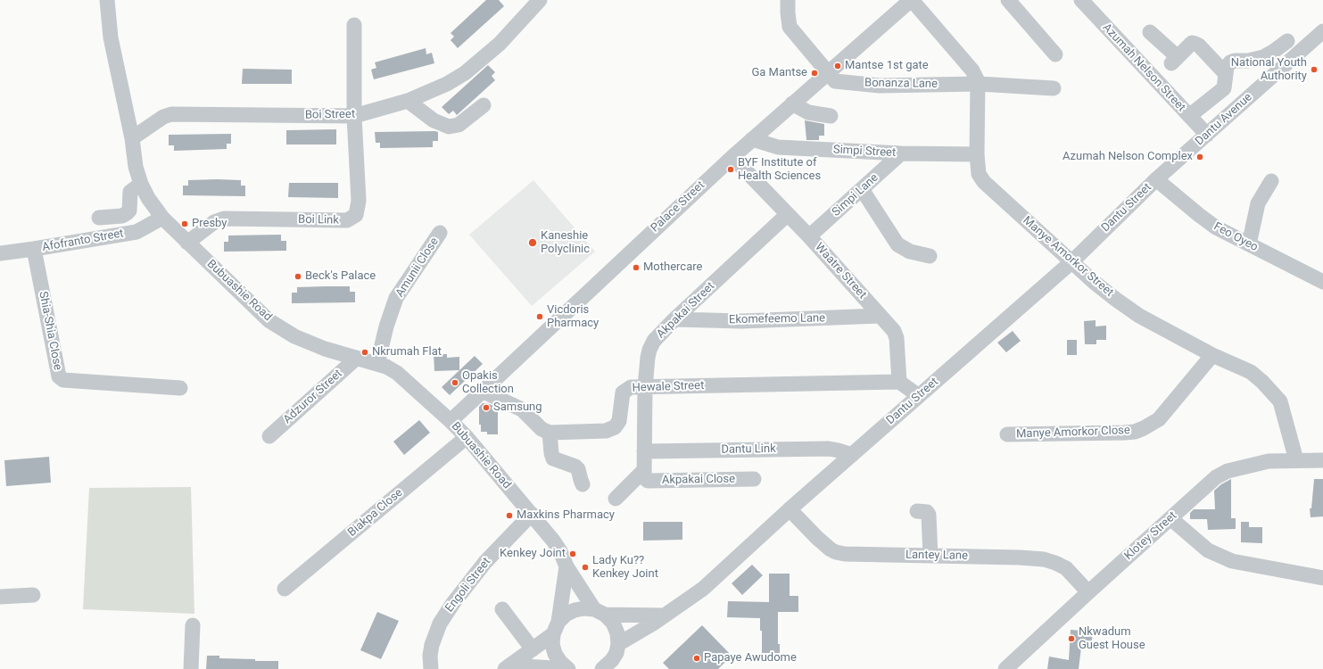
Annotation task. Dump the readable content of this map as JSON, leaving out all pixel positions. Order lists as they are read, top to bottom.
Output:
{
  "streets": {
    "street": [
      "Azumah Nelson Street",
      "Bonanza Lane",
      "Boi Street",
      "Dantu Avenue",
      "Simpi Street",
      "Simpi Lane",
      "Palace Street",
      "Dantu Street",
      "Boi Link",
      "Feo Oyeo",
      "Afofranto Street",
      "Manye Amorkor Street",
      "Amunii Close",
      "Waatre Street",
      "Bubuashie Road",
      "Akpakai Street",
      "Ekomefeemo Lane",
      "Shia-Shia Close",
      "Hewale Street",
      "Adzuror Street",
      "Manye Amorkor Close",
      "Dantu Link",
      "Akpakai Close",
      "Biakpa Close",
      "Klotey Street",
      "Lantey Lane",
      "Engoli Street"
    ]
  },
  "crossings": [
    ["Azumah Nelson Street", "Dantu Avenue"],
    ["Bonanza Lane", "Palace Street"],
    ["Bonanza Lane", "Manye Amorkor Street"],
    ["Boi Street", "Boi Link"],
    ["Boi Street", "Bubuashie Road"],
    ["Dantu Avenue", "Dantu Street"],
    ["Dantu Avenue", "Feo Oyeo"],
    ["Simpi Street", "Simpi Lane"],
    ["Simpi Street", "Palace Street"],
    ["Simpi Street", "Manye Amorkor Street"],
    ["Simpi Lane", "Waatre Street"],
    ["Palace Street", "Manye Amorkor Street"],
    ["Palace Street", "Waatre Street"],
    ["Palace Street", "Bubuashie Road"],
    ["Dantu Street", "Feo Oyeo"],
    ["Dantu Street", "Manye Amorkor Street"],
    ["Dantu Street", "Bubuashie Road"],
    ["Dantu Street", "Dantu Link"],
    ["Dantu Street", "Lantey Lane"],
    ["Boi Link", "Bubuashie Road"],
    ["Afofranto Street", "Bubuashie Road"],
    ["Afofranto Street", "Shia-Shia Close"],
    ["Manye Amorkor Street", "Manye Amorkor Close"],
    ["Manye Amorkor Street", "Klotey Street"],
    ["Amunii Close", "Bubuashie Road"],
    ["Waatre Street", "Akpakai Street"],
    ["Waatre Street", "Ekomefeemo Lane"],
    ["Waatre Street", "Hewale Street"],
    ["Bubuashie Road", "Adzuror Street"],
    ["Bubuashie Road", "Biakpa Close"],
    ["Bubuashie Road", "Engoli Street"],
    ["Akpakai Street", "Ekomefeemo Lane"],
    ["Akpakai Street", "Hewale Street"],
    ["Akpakai Street", "Dantu Link"],
    ["Akpakai Street", "Akpakai Close"],
    ["Klotey Street", "Lantey Lane"]
  ],
  "places": [
    "Mantse 1st gate",
    "National Youth Authority",
    "Ga Mantse",
    "Azumah Nelson Complex",
    "BYF Institute of Health Sciences",
    "Presby",
    "Kaneshie Polyclinic",
    "Mothercare",
    "Beck's Palace",
    "Vicdoris Pharmacy",
    "Nkrumah Flat",
    "Opakis Collection",
    "Samsung",
    "Maxkins Pharmacy",
    "Kenkey Joint",
    "Lady Ku?? Kenkey Joint",
    "Nkwadum Guest House",
    "Papaye Awudome"
  ]
}
